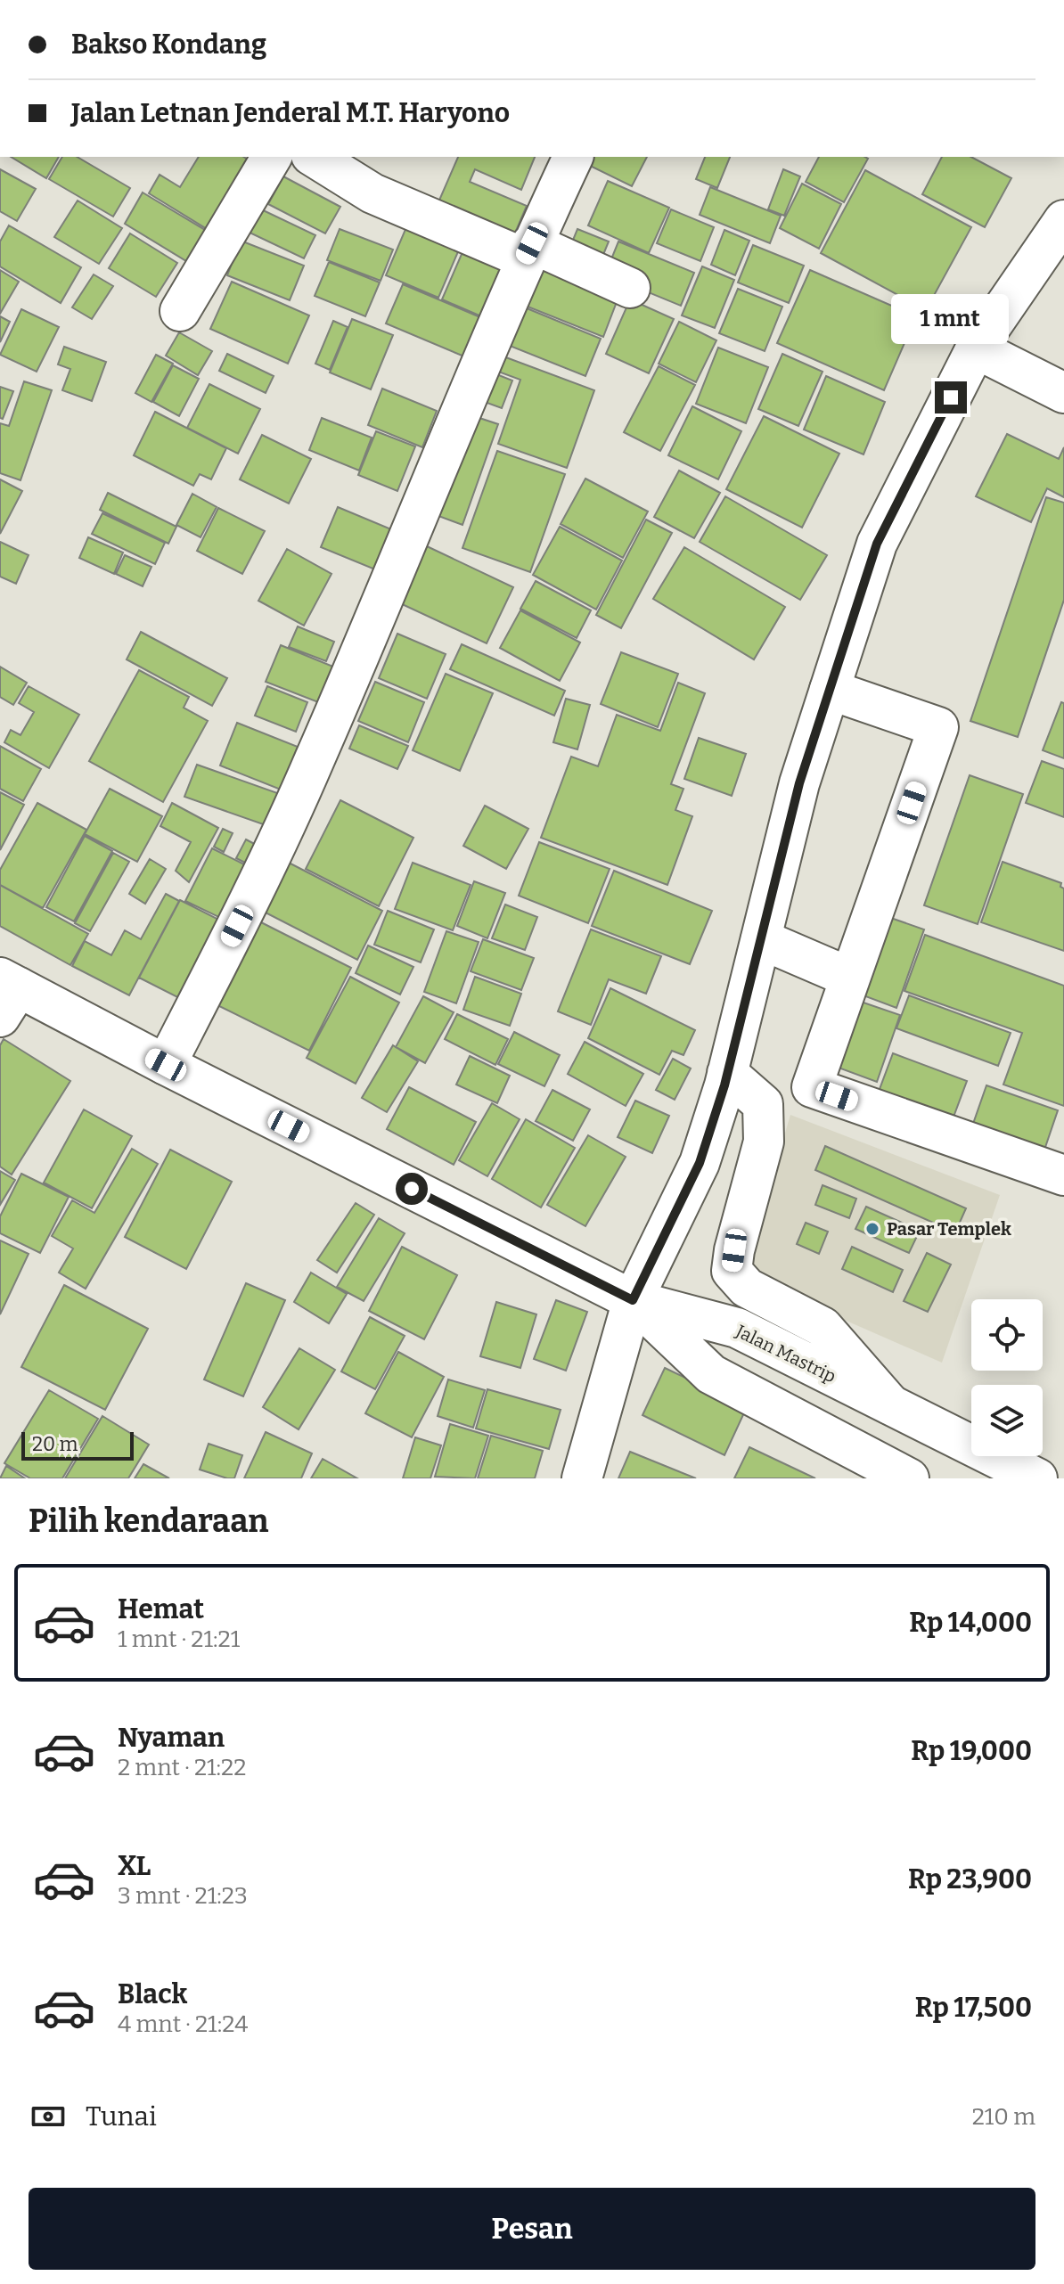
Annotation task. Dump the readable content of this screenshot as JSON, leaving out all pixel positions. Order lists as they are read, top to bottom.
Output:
{
  "streets": {
    "main road": ["Jalan Mastrip"]
  },
  "places": ["Pasar Templek"],
  "scale_bar": "20 m",
  "page": {
    "banner": ["Bakso Kondang", "Jalan Letnan Jenderal M.T. Haryono"],
    "bubble": "1 mnt",
    "scale": "20 m",
    "heading": "Pilih kendaraan",
    "list": [
      {
        "name": "Hemat",
        "note": "1 mnt · 21:21",
        "value": "Rp 14,000"
      },
      {
        "name": "Nyaman",
        "note": "2 mnt · 21:22",
        "value": "Rp 19,000"
      },
      {
        "name": "XL",
        "note": "3 mnt · 21:23",
        "value": "Rp 23,900"
      },
      {
        "name": "Black",
        "note": "4 mnt · 21:24",
        "value": "Rp 17,500"
      }
    ],
    "pay": ["Tunai", "210 m"],
    "buttons": "Pesan"
  }
}
